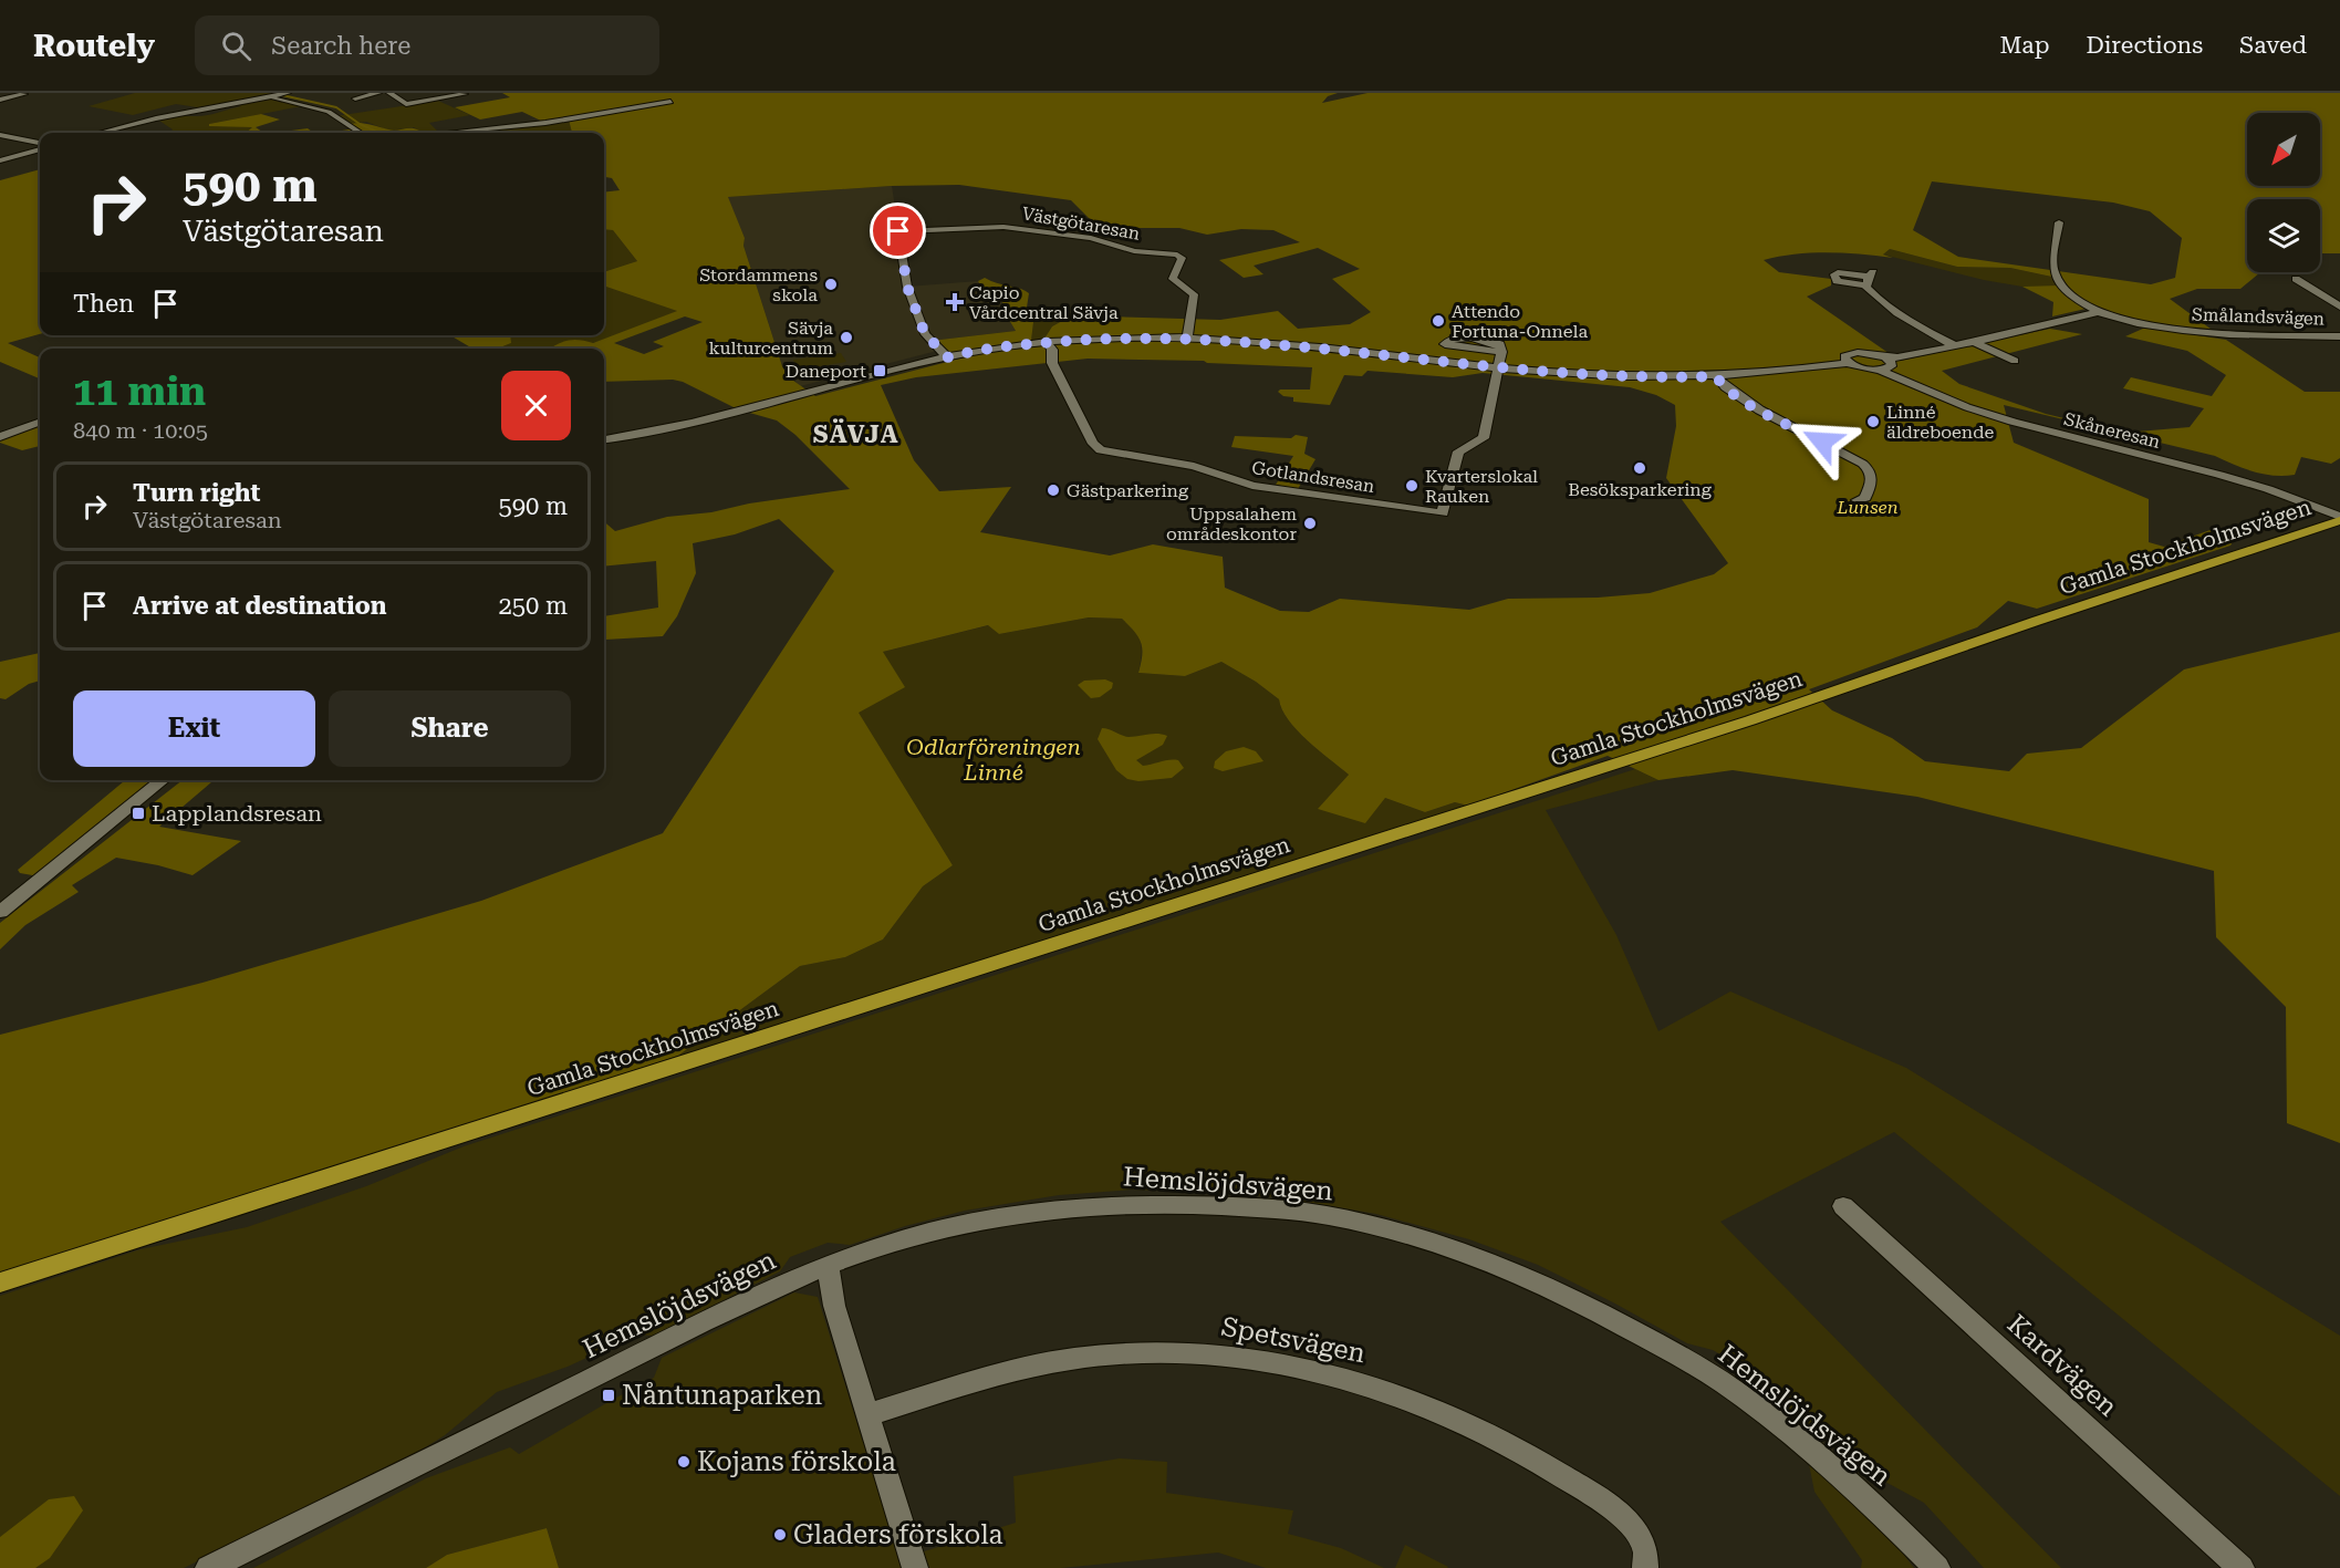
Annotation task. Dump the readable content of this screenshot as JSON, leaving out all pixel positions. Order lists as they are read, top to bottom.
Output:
{
  "streets": {
    "main road": ["Gamla Stockholmsvägen"],
    "street": [
      "Västgötaresan",
      "Smålandsvägen",
      "Skåneresan",
      "Gotlandsresan",
      "Hemslöjdsvägen",
      "Spetsvägen",
      "Kardvägen"
    ]
  },
  "crossings": [
    ["Skåneresan", "Gamla Stockholmsvägen"]
  ],
  "districts": ["SÄVJA"],
  "parks": ["Lunsen", "Odlarföreningen Linné"],
  "places": {
    "other": [
      "Stordammens skola",
      "Attendo Fortuna-Onnela",
      "Sävja kulturcentrum",
      "Linné äldreboende",
      "Besöksparkering",
      "Kvarterslokal Rauken",
      "Gästparkering",
      "Uppsalahem områdeskontor",
      "Kojans förskola",
      "Gladers förskola"
    ],
    "health": ["Capio Vårdcentral Sävja"],
    "transit": ["Daneport", "Lapplandsresan", "Nåntunaparken"]
  },
  "north": "bottom left",
  "page": {
    "header": "Routely",
    "search": "Search here",
    "nav": ["Map", "Directions", "Saved"],
    "turn": ["590 m", "Västgötaresan"],
    "then": "Then",
    "heading": ["11 min", "840 m · 10:05"],
    "list": [
      {
        "name": "Turn right",
        "note": "Västgötaresan",
        "value": "590 m"
      },
      {
        "name": "Arrive at destination",
        "value": "250 m"
      }
    ],
    "buttons": ["Exit", "Share"]
  }
}
